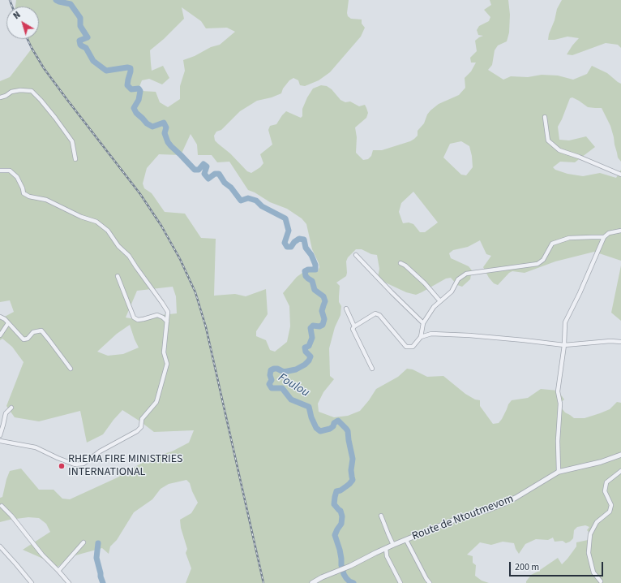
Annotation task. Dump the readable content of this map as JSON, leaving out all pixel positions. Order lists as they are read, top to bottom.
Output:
{
  "streets": {
    "street": ["Route de Ntoutmevom"]
  },
  "water": ["Foulou"],
  "places": ["RHEMA FIRE MINISTRIES INTERNATIONAL"],
  "scale_bar": "200 m",
  "north": "top left"
}
